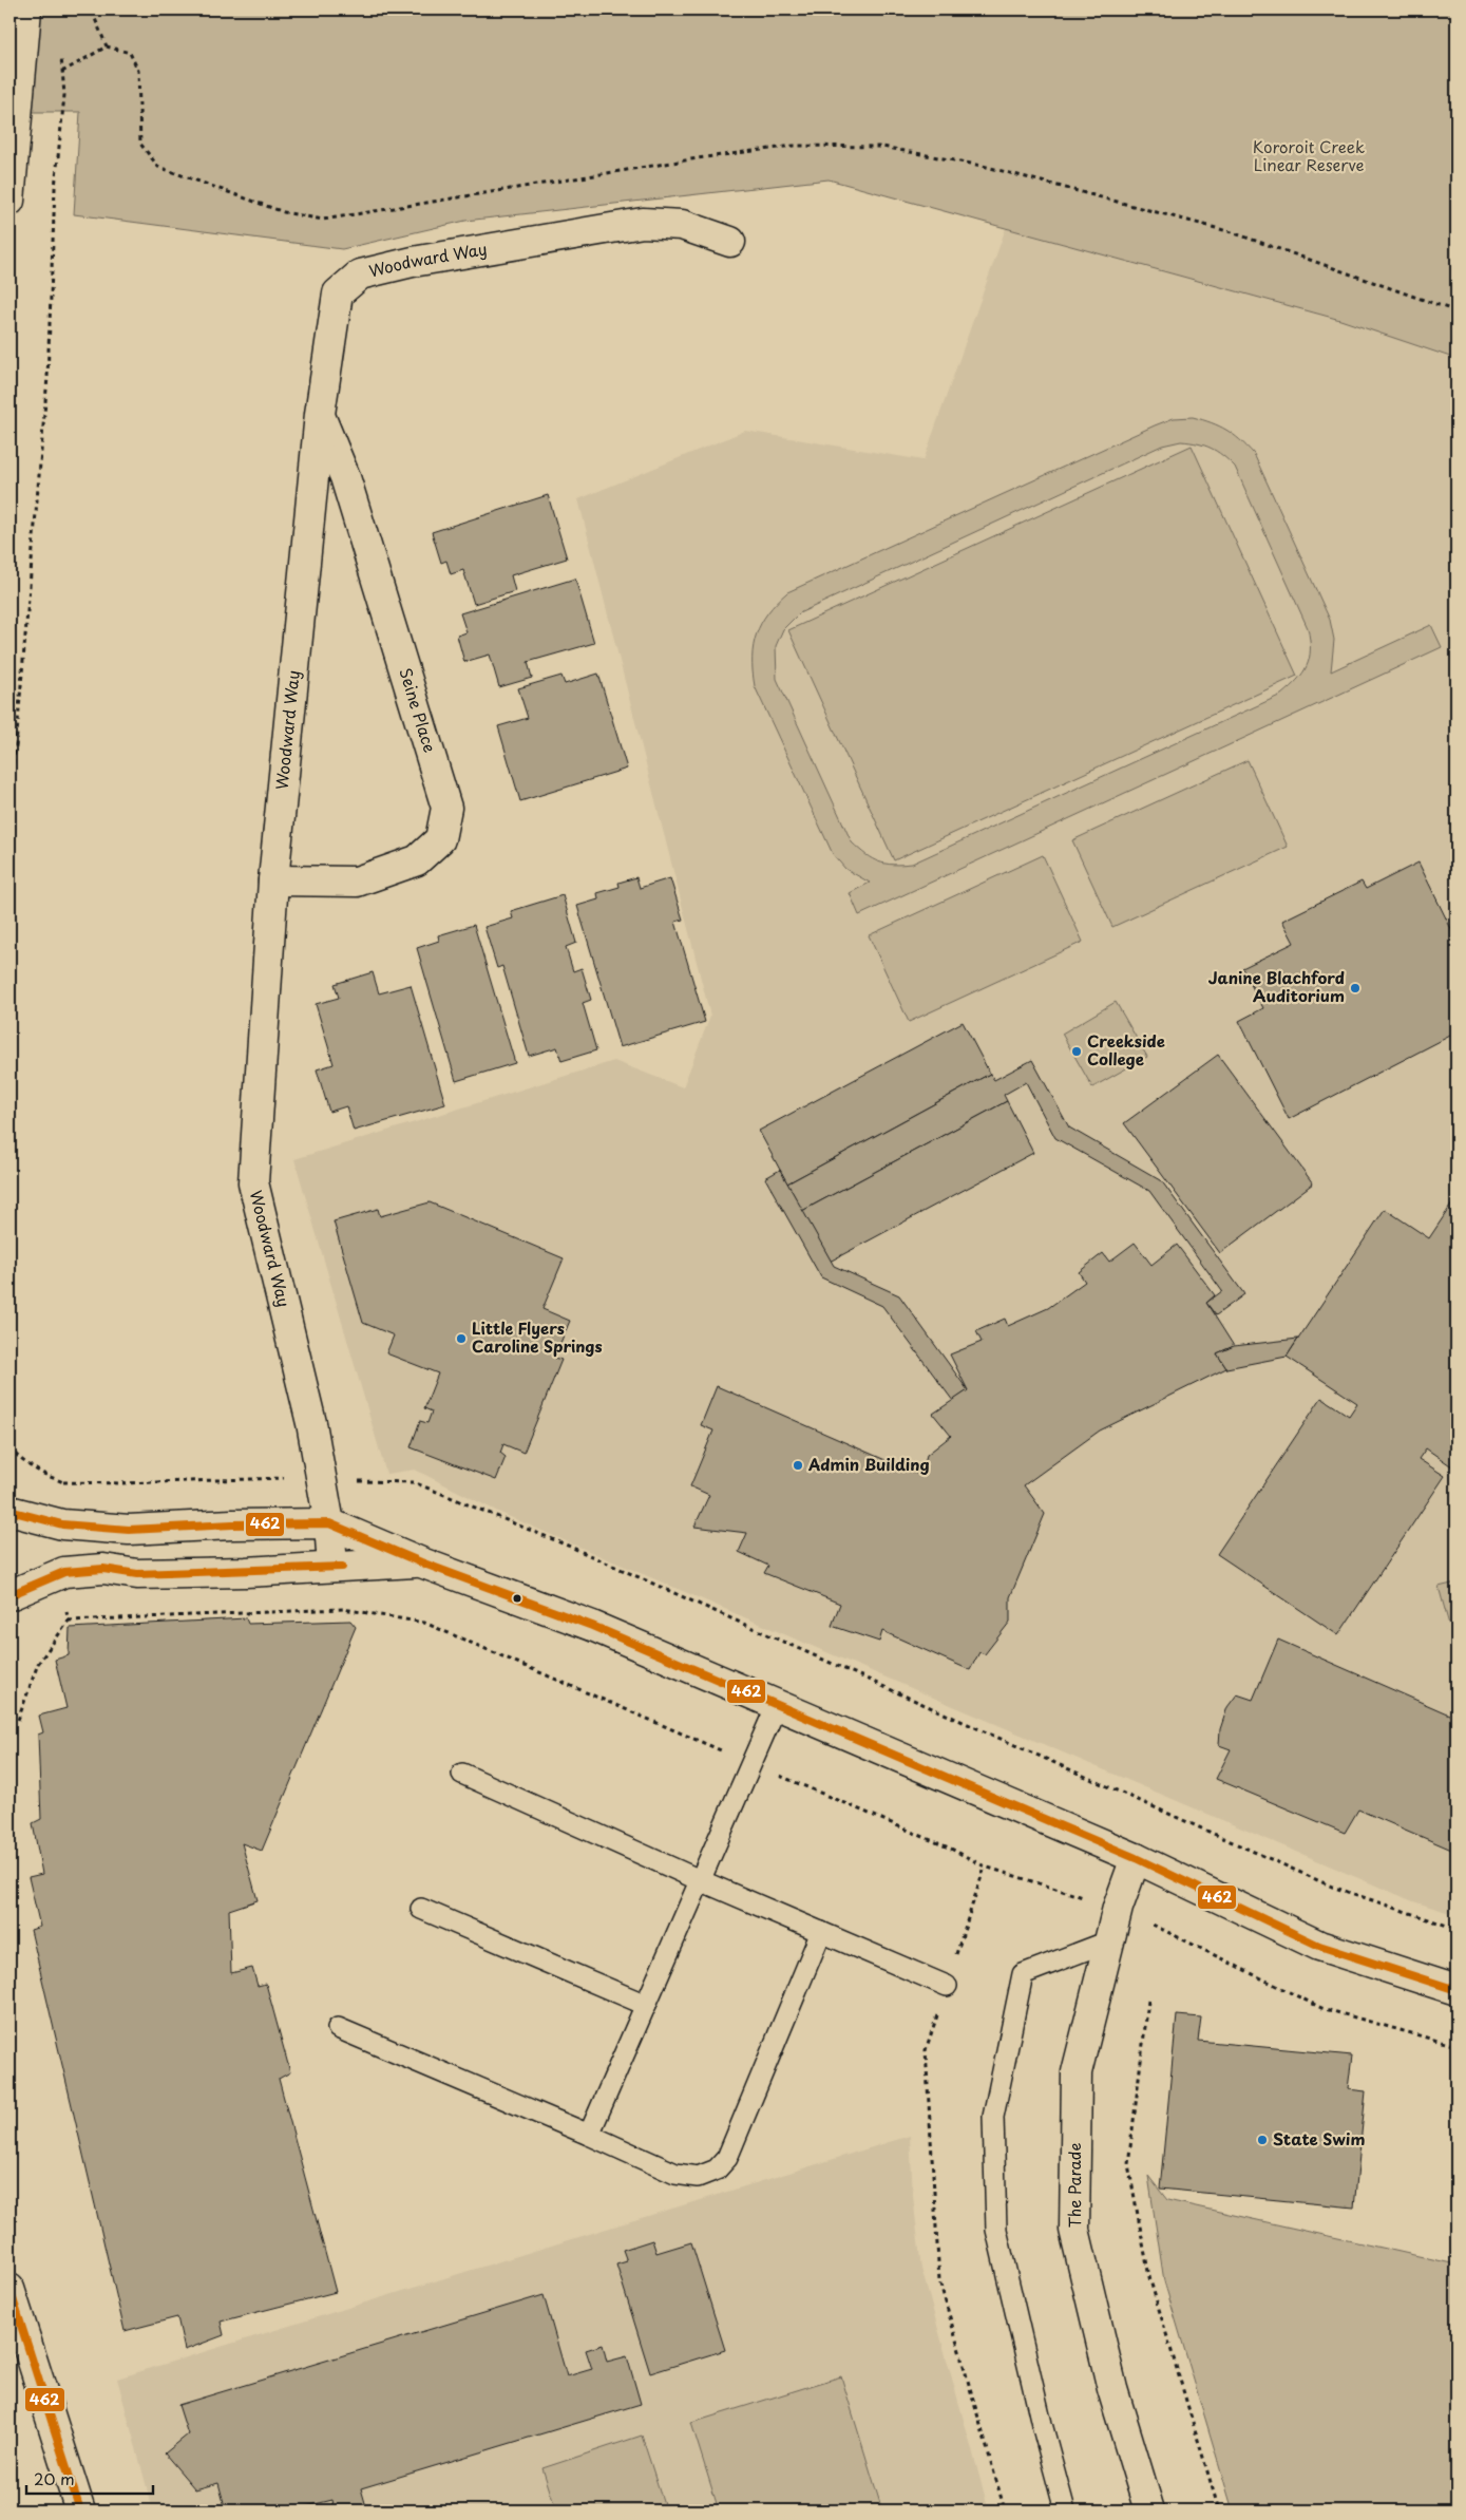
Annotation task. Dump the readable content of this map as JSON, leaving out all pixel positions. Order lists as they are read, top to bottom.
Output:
{
  "streets": {
    "street": ["Woodward Way", "Seine Place", "The Parade"]
  },
  "crossings": [
    ["Woodward Way", "Seine Place"]
  ],
  "parks": ["Kororoit Creek Linear Reserve"],
  "places": [
    "Janine Blachford Auditorium",
    "Creekside College",
    "Little Flyers Caroline Springs",
    "Admin Building",
    "State Swim"
  ],
  "lines": ["transit line 462"],
  "scale_bar": "20 m"
}
